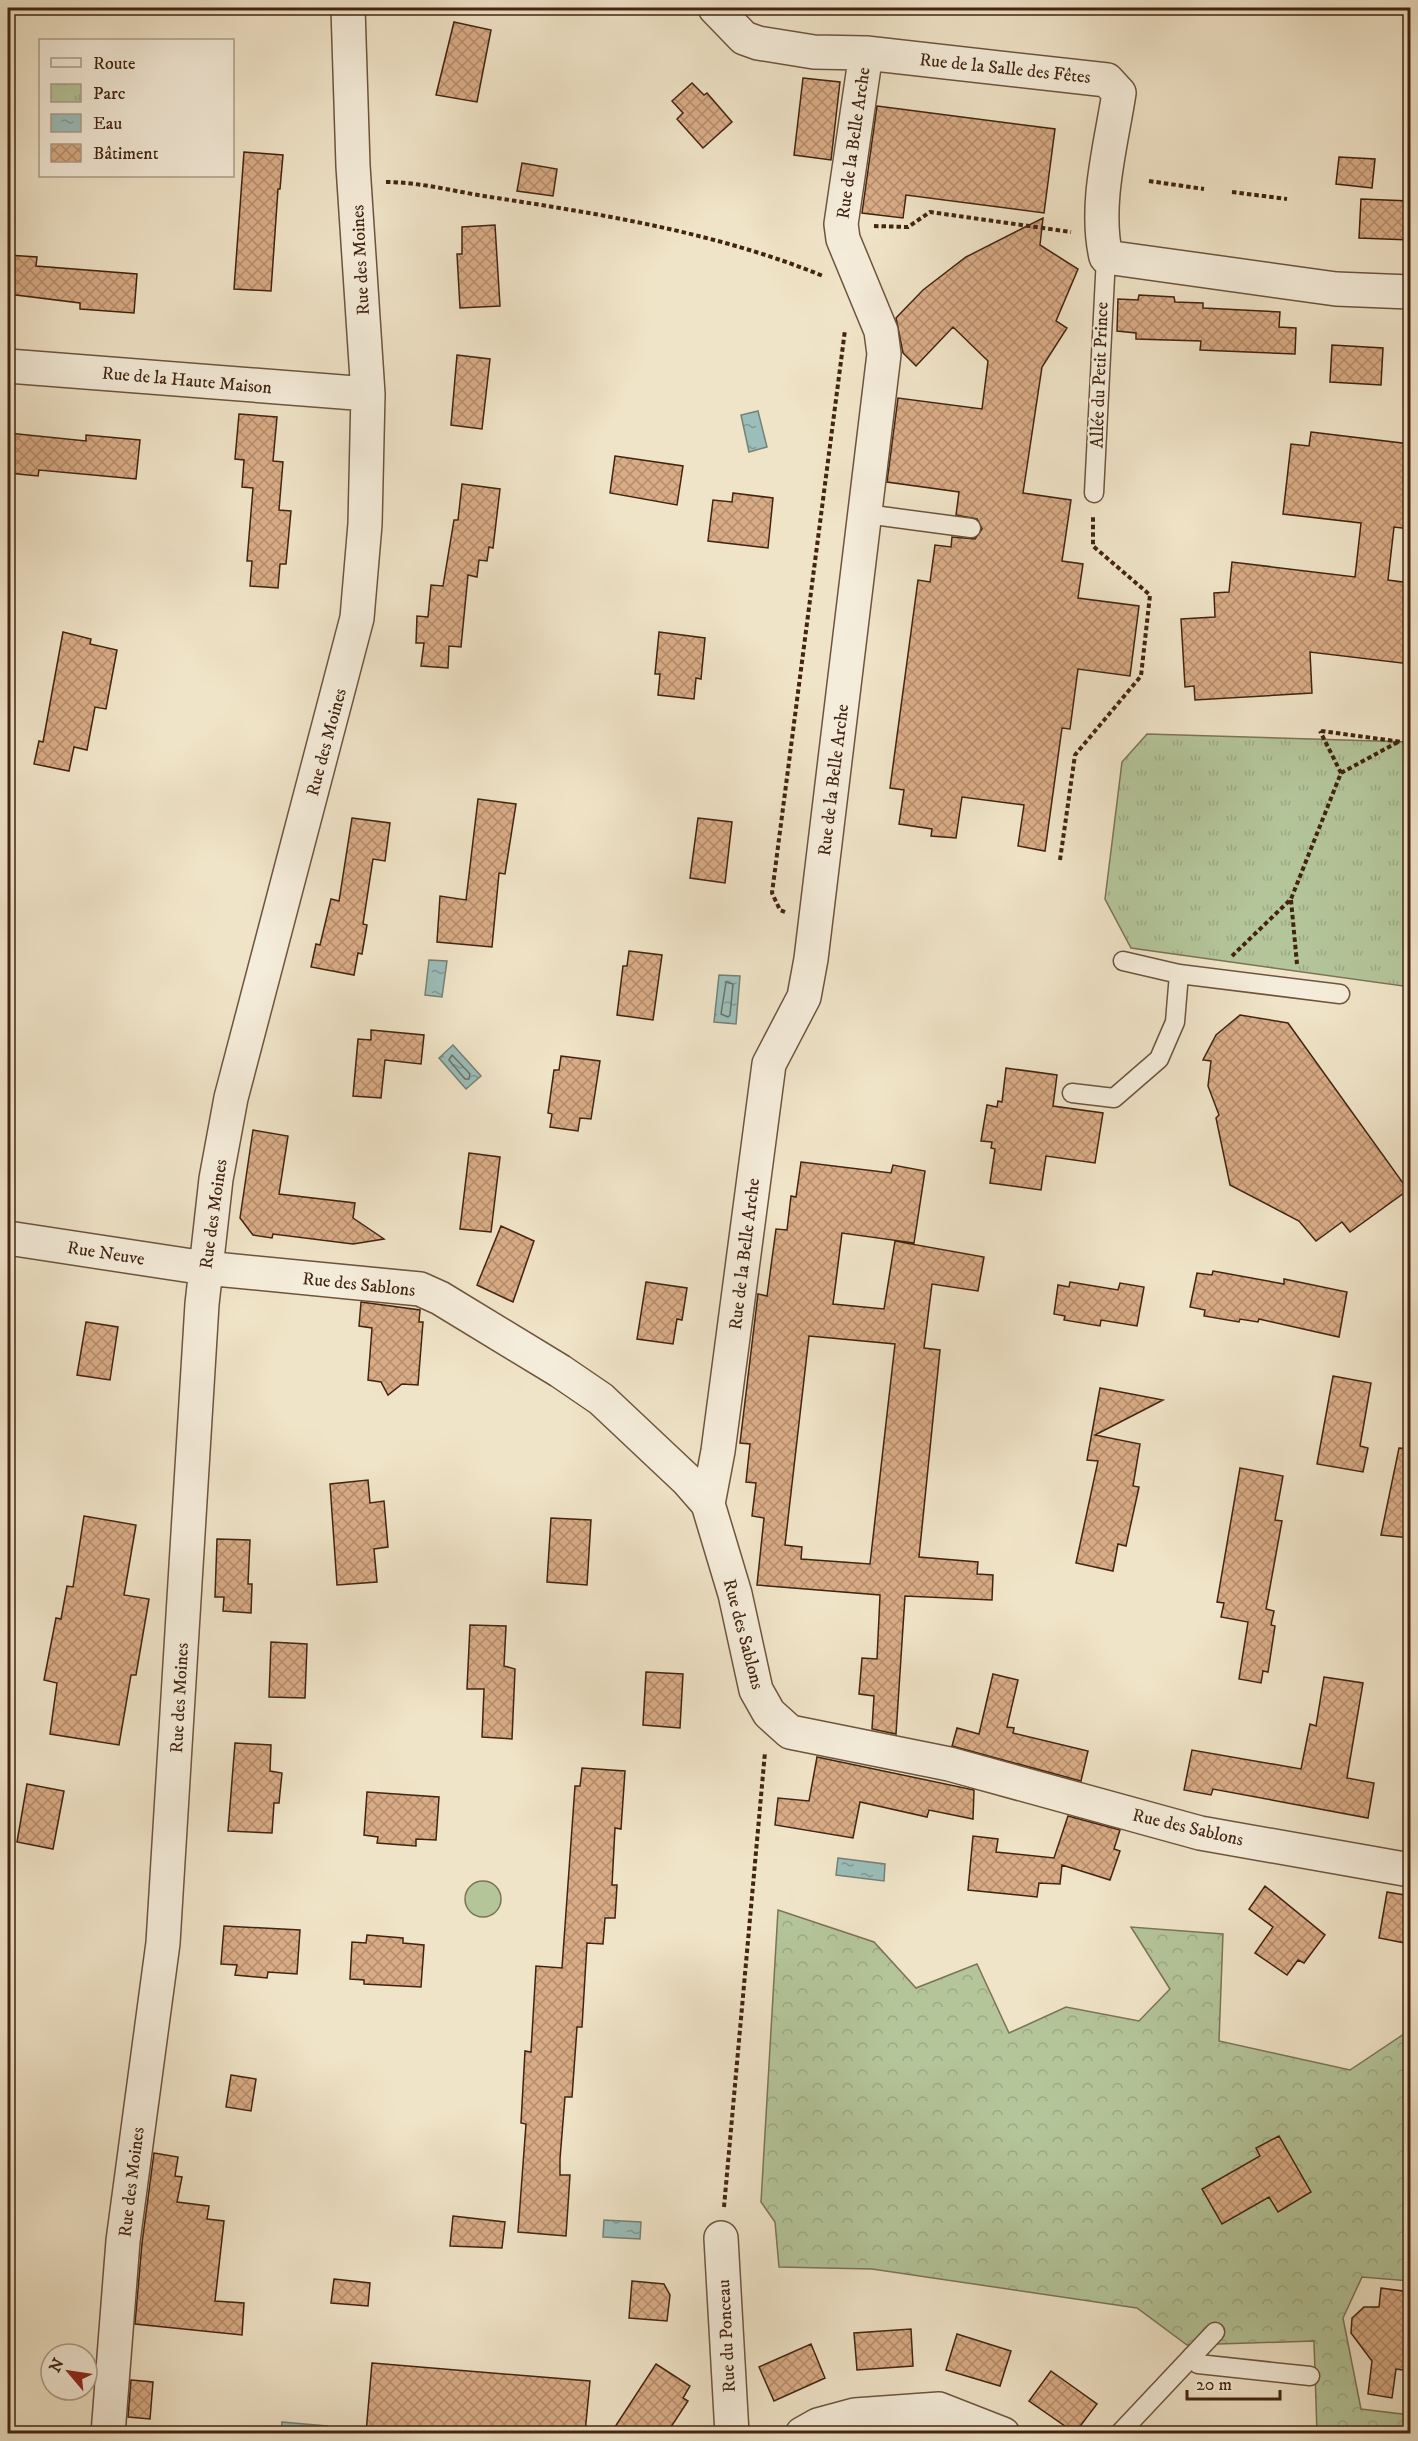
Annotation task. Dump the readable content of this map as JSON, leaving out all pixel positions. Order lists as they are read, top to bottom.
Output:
{
  "streets": {
    "street": [
      "Rue de la Salle des Fêtes",
      "Rue de la Belle Arche",
      "Rue des Moines",
      "Rue de la Haute Maison",
      "Rue Neuve",
      "Rue des Sablons",
      "Rue du Ponceau"
    ],
    "lane": ["Allée du Petit Prince"]
  },
  "crossings": [
    ["Rue de la Salle des Fêtes", "Rue de la Belle Arche"],
    ["Rue de la Salle des Fêtes", "Allée du Petit Prince"],
    ["Rue de la Belle Arche", "Rue des Sablons"],
    ["Rue des Moines", "Rue de la Haute Maison"],
    ["Rue des Moines", "Rue Neuve"],
    ["Rue des Moines", "Rue des Sablons"],
    ["Rue Neuve", "Rue des Sablons"]
  ],
  "legend": [
    "Route",
    "Parc",
    "Eau",
    "Bâtiment"
  ],
  "scale_bar": "20 m",
  "north": "top left"
}
